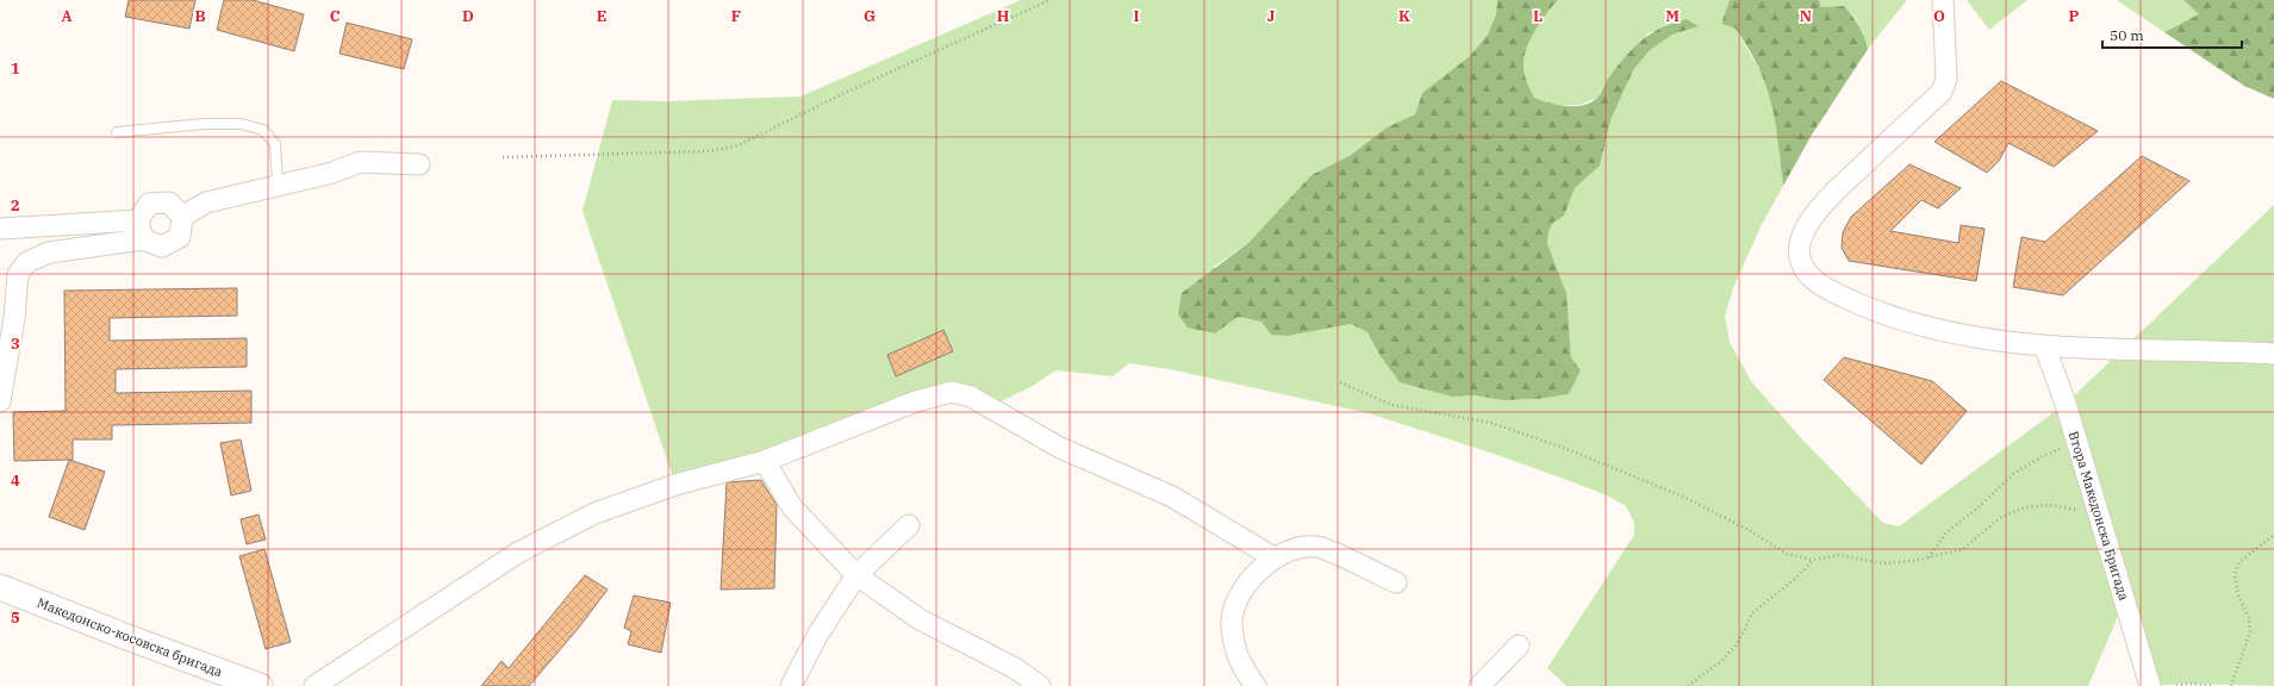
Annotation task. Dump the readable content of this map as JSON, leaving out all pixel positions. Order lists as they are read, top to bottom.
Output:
{
  "streets": {
    "street": ["Втора Македонска Бригада", "Македонско-косовска бригада"]
  },
  "scale_bar": "50 m",
  "grid": {
    "columns": [
      "A",
      "B",
      "C",
      "D",
      "E",
      "F",
      "G",
      "H",
      "I",
      "J",
      "K",
      "L",
      "M",
      "N",
      "O",
      "P"
    ],
    "rows": [
      "1",
      "2",
      "3",
      "4",
      "5"
    ]
  }
}
